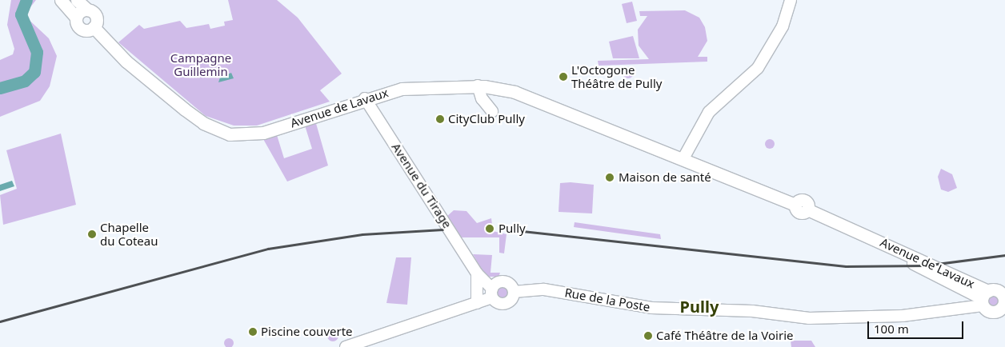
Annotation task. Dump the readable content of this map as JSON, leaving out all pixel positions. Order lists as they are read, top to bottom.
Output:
{
  "streets": {
    "main road": ["Avenue de Lavaux"],
    "street": ["Avenue du Tirage", "Rue de la Poste"]
  },
  "crossings": [
    ["Avenue de Lavaux", "Avenue du Tirage"],
    ["Avenue de Lavaux", "Rue de la Poste"]
  ],
  "districts": ["Pully"],
  "parks": ["Campagne Guillemin"],
  "places": [
    "L'Octogone Théâtre de Pully",
    "CityClub Pully",
    "Maison de santé",
    "Pully",
    "Chapelle du Coteau",
    "Piscine couverte",
    "Café Théâtre de la Voirie"
  ],
  "scale_bar": "100 m"
}
